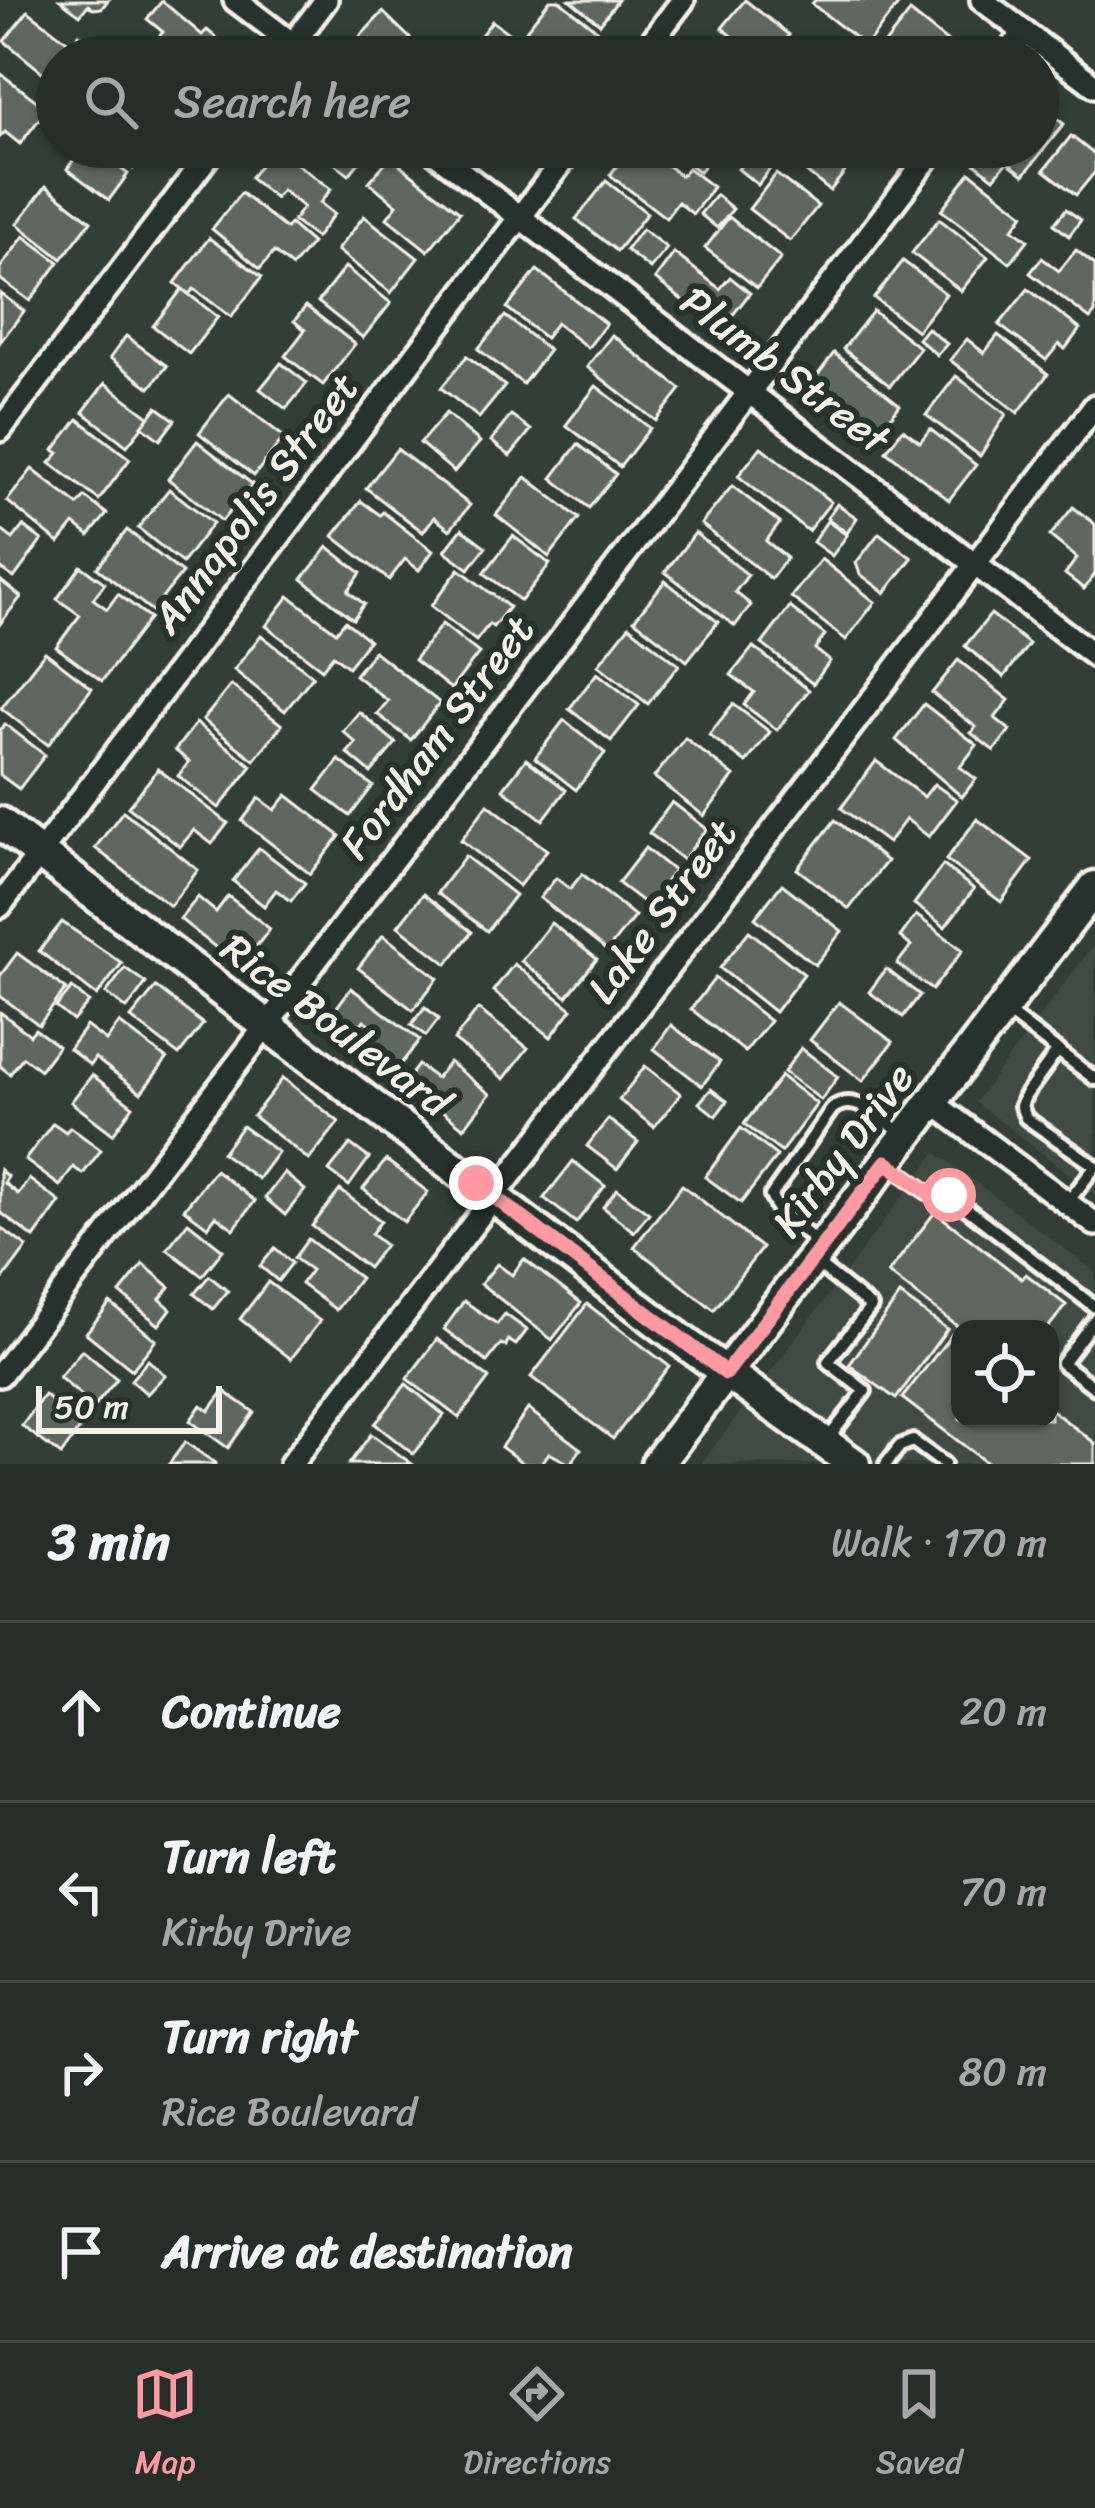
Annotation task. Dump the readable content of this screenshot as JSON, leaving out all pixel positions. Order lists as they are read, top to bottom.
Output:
{
  "streets": {
    "main road": ["Rice Boulevard", "Kirby Drive"],
    "street": [
      "Plumb Street",
      "Annapolis Street",
      "Fordham Street",
      "Lake Street"
    ]
  },
  "crossings": [
    ["Plumb Street", "Annapolis Street"],
    ["Plumb Street", "Fordham Street"],
    ["Plumb Street", "Lake Street"],
    ["Annapolis Street", "Rice Boulevard"],
    ["Fordham Street", "Rice Boulevard"],
    ["Lake Street", "Rice Boulevard"],
    ["Rice Boulevard", "Kirby Drive"]
  ],
  "scale_bar": "50 m",
  "page": {
    "search": "Search here",
    "scale": "50 m",
    "heading": ["3 min", "Walk · 170 m"],
    "list": [
      ["Continue", "20 m"],
      ["Turn left", "Kirby Drive", "70 m"],
      ["Turn right", "Rice Boulevard", "80 m"],
      "Arrive at destination"
    ],
    "nav": ["Map", "Directions", "Saved"]
  }
}
